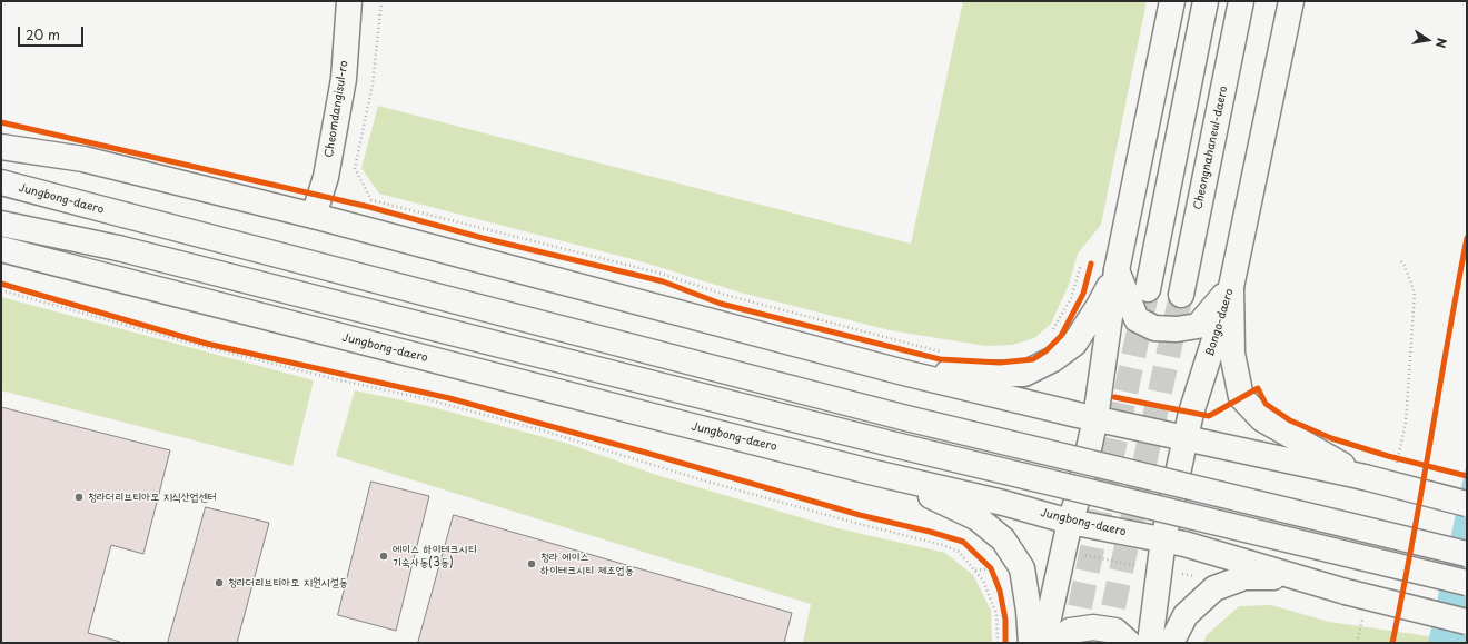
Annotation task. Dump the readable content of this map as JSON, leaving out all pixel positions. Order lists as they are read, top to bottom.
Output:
{
  "streets": {
    "main road": [
      "Cheomdangisul-ro",
      "Cheongnahaneul-daero",
      "Jungbong-daero",
      "Bongo-daero"
    ]
  },
  "crossings": [
    ["Jungbong-daero", "Bongo-daero"]
  ],
  "places": [
    "청라더리브티아모 지식산업센터",
    "에이스 하이테크시티 기숙사동(3동)",
    "청라 에이스 하이테크시티 제조업동",
    "청라더리브티아모 지원시설동"
  ],
  "scale_bar": "20 m",
  "north": "right"
}
